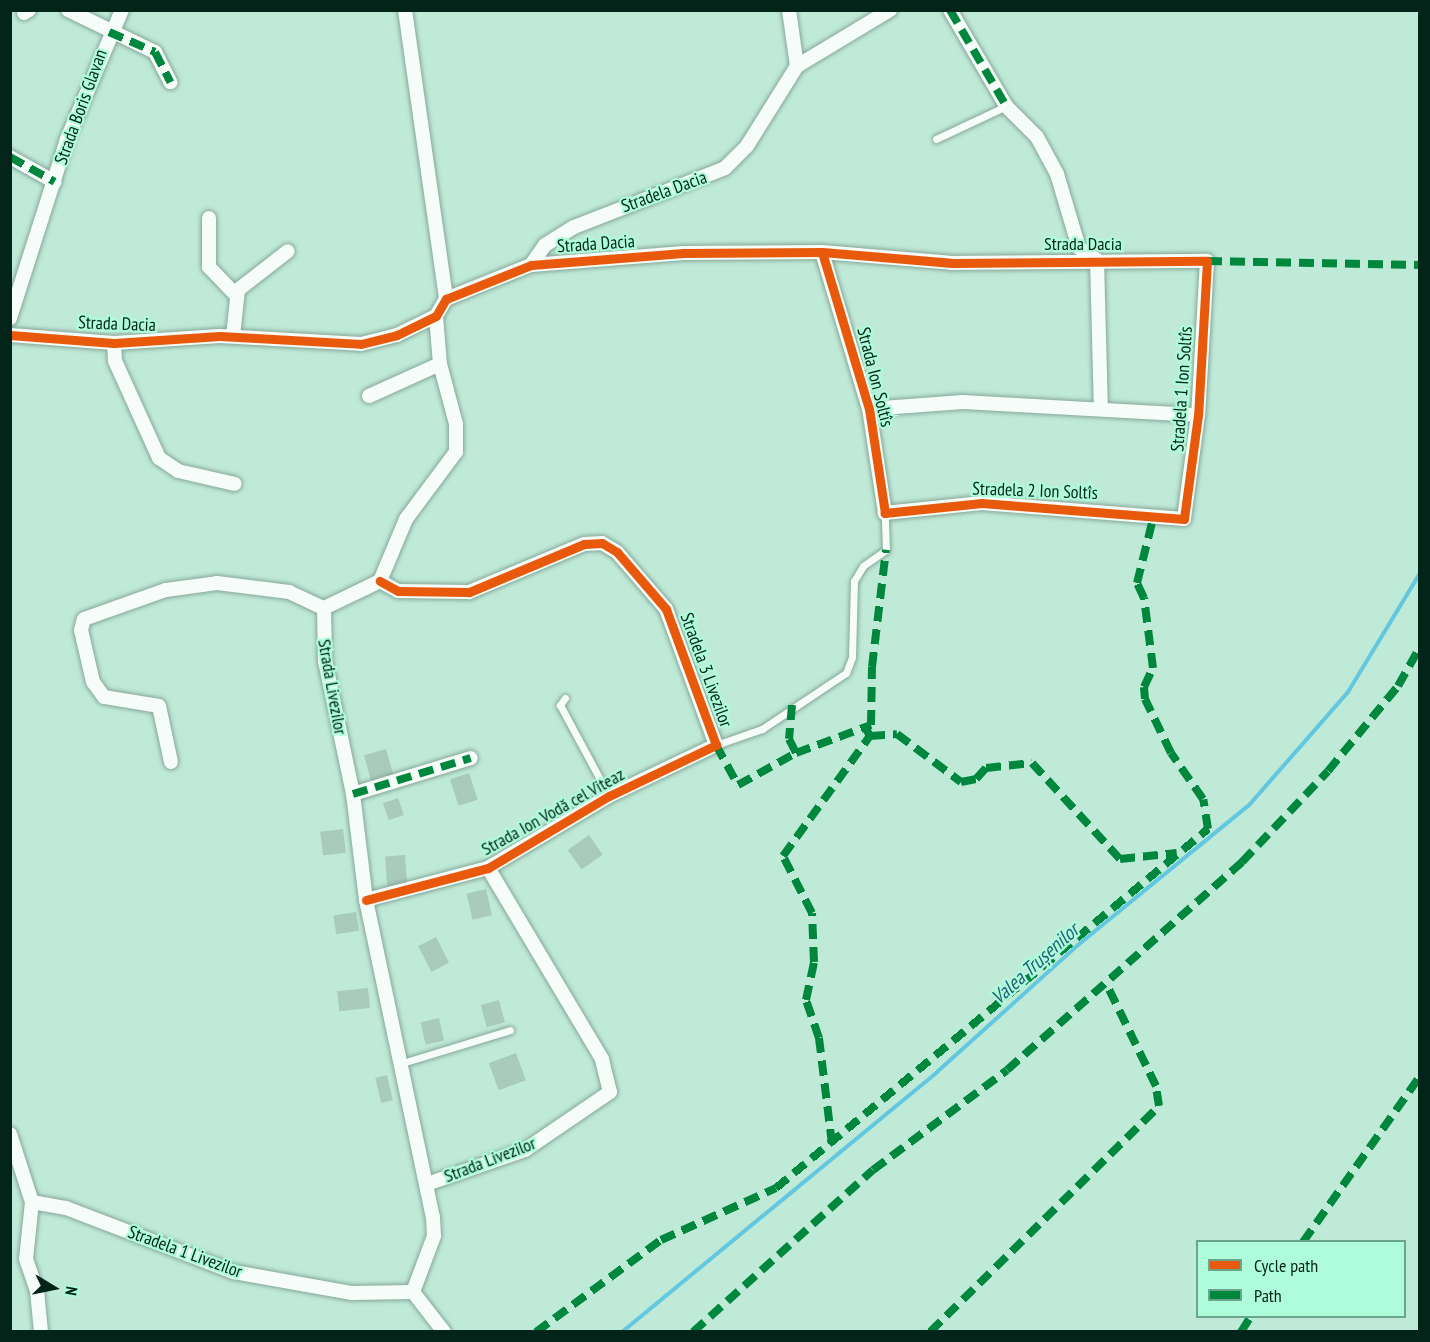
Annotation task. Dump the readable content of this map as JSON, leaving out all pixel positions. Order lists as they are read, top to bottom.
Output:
{
  "streets": {
    "street": [
      "Strada Boris Glavan",
      "Stradela Dacia",
      "Strada Dacia",
      "Strada Ion Soltîs",
      "Stradela 1 Ion Soltîs",
      "Stradela 2 Ion Soltîs",
      "Stradela 3 Livezilor",
      "Strada Livezilor",
      "Strada Ion Vodă cel Viteaz",
      "Stradela 1 Livezilor"
    ]
  },
  "crossings": [
    ["Stradela Dacia", "Strada Dacia"],
    ["Strada Dacia", "Strada Ion Soltîs"],
    ["Strada Dacia", "Stradela 1 Ion Soltîs"],
    ["Strada Ion Soltîs", "Stradela 1 Ion Soltîs"],
    ["Strada Ion Soltîs", "Stradela 2 Ion Soltîs"],
    ["Strada Ion Soltîs", "Stradela 3 Livezilor"],
    ["Strada Ion Soltîs", "Strada Ion Vodă cel Viteaz"],
    ["Stradela 1 Ion Soltîs", "Stradela 2 Ion Soltîs"],
    ["Stradela 3 Livezilor", "Strada Ion Vodă cel Viteaz"],
    ["Strada Livezilor", "Strada Ion Vodă cel Viteaz"],
    ["Strada Livezilor", "Stradela 1 Livezilor"]
  ],
  "water": ["Valea Trușenilor"],
  "legend": ["Cycle path", "Path"],
  "north": "right"
}
